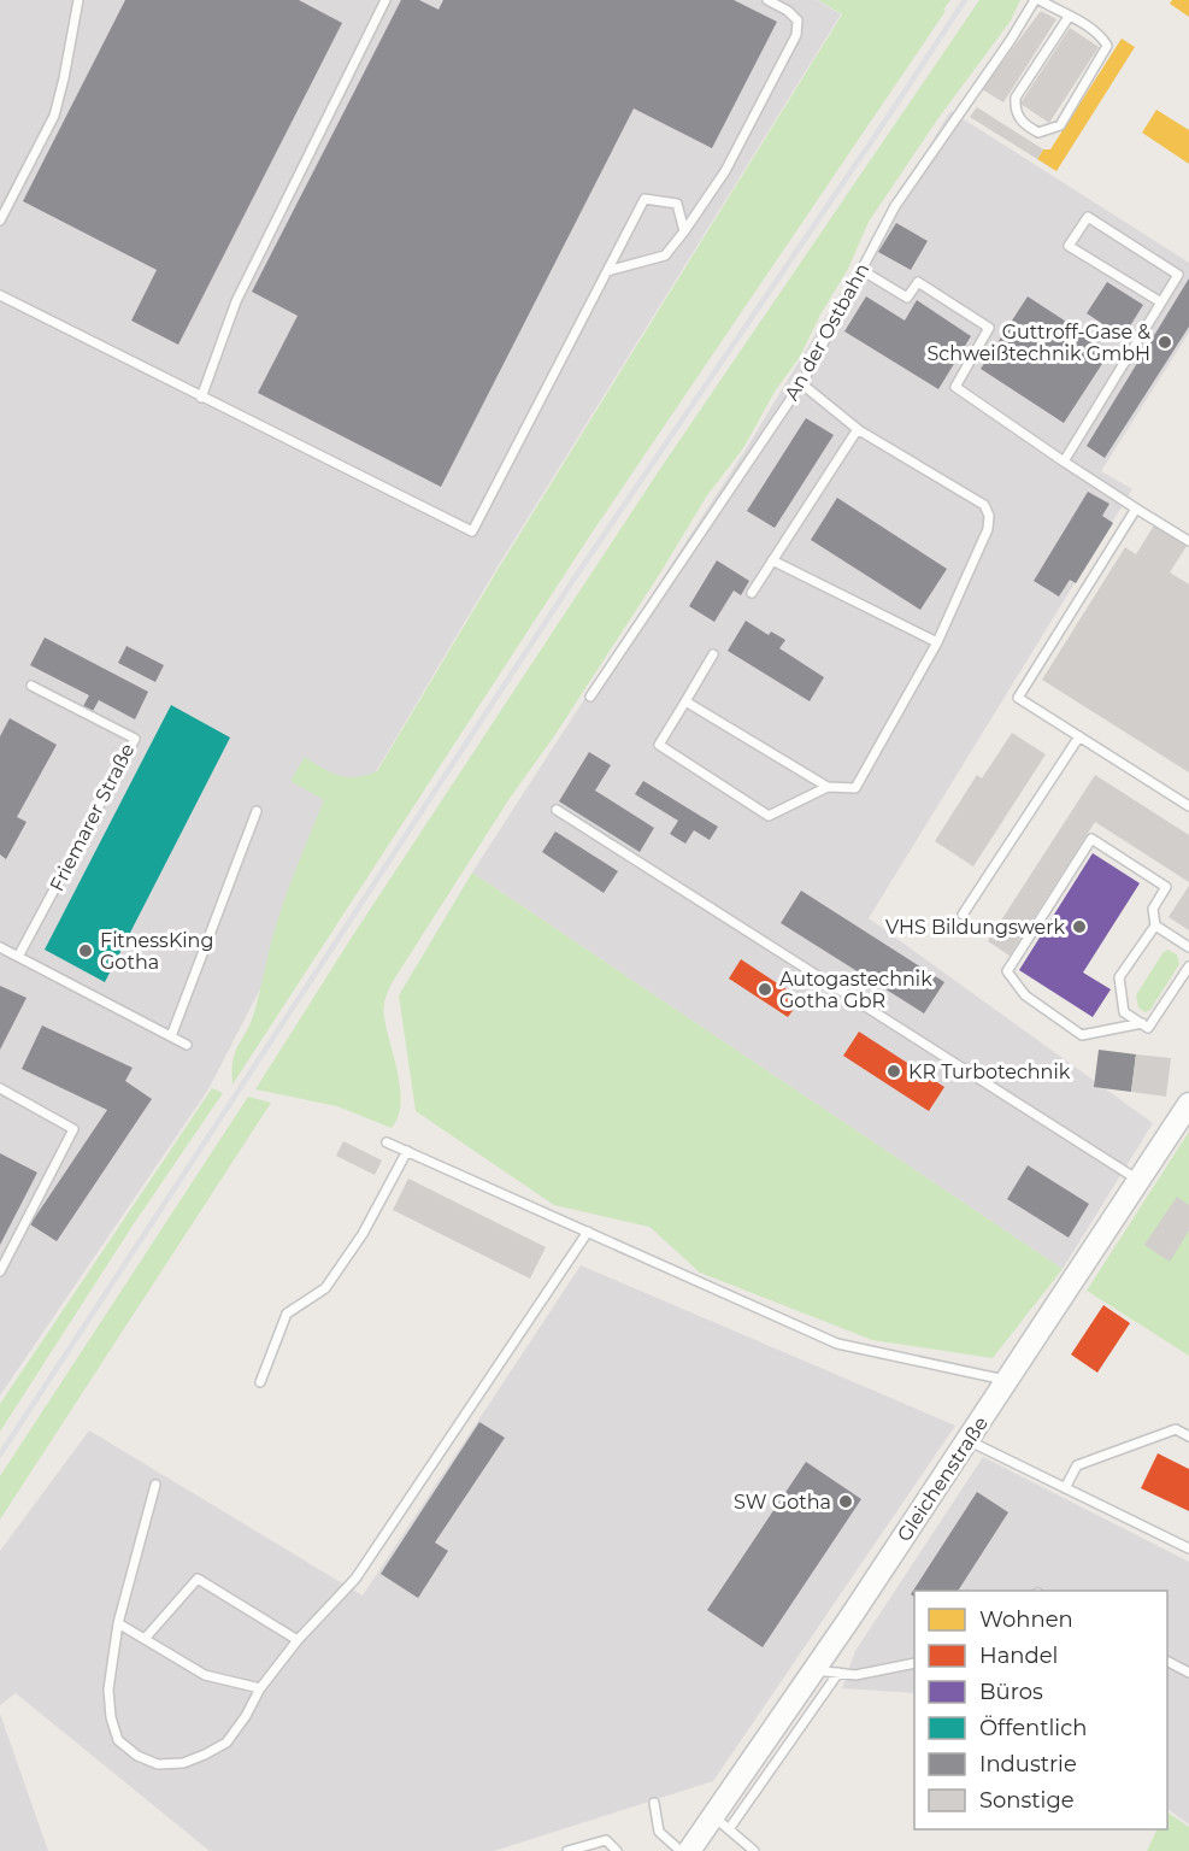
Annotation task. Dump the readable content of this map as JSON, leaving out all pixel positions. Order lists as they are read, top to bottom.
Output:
{
  "streets": {
    "street": ["Gleichenstraße"],
    "lane": ["An der Ostbahn", "Friemarer Straße"]
  },
  "places": [
    "Guttroff-Gase & Schweißtechnik GmbH",
    "VHS Bildungswerk",
    "FitnessKing Gotha",
    "Autogastechnik Gotha GbR",
    "KR Turbotechnik",
    "SW Gotha"
  ],
  "legend": [
    "Wohnen",
    "Handel",
    "Büros",
    "Öffentlich",
    "Industrie",
    "Sonstige"
  ]
}
